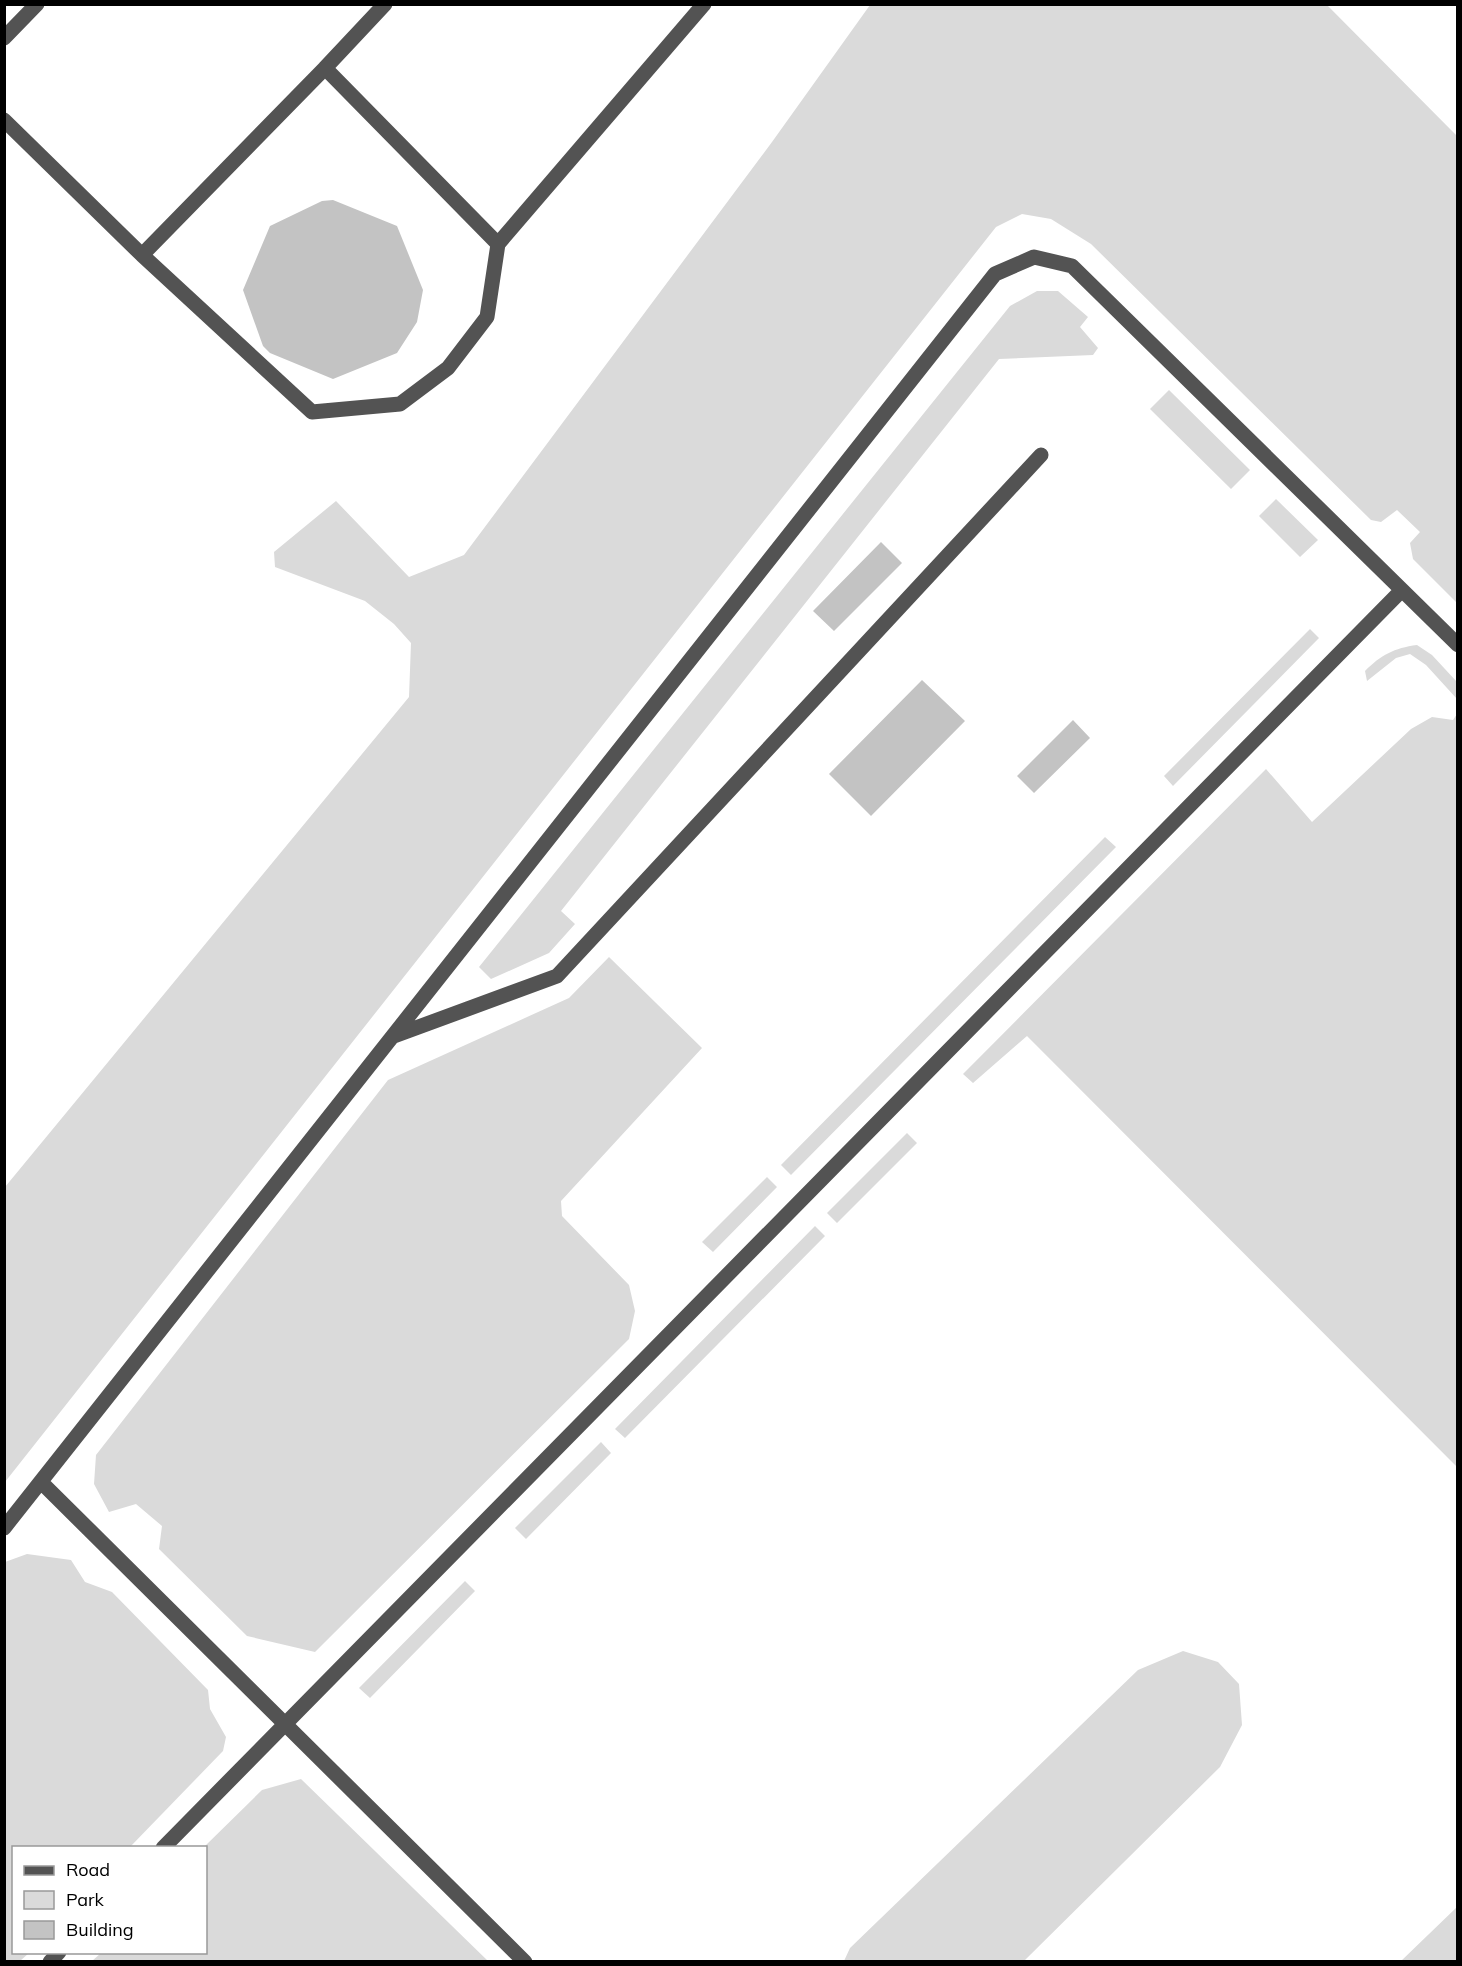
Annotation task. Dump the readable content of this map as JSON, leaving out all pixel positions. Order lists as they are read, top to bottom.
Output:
{
  "legend": ["Road", "Park", "Building"]
}
